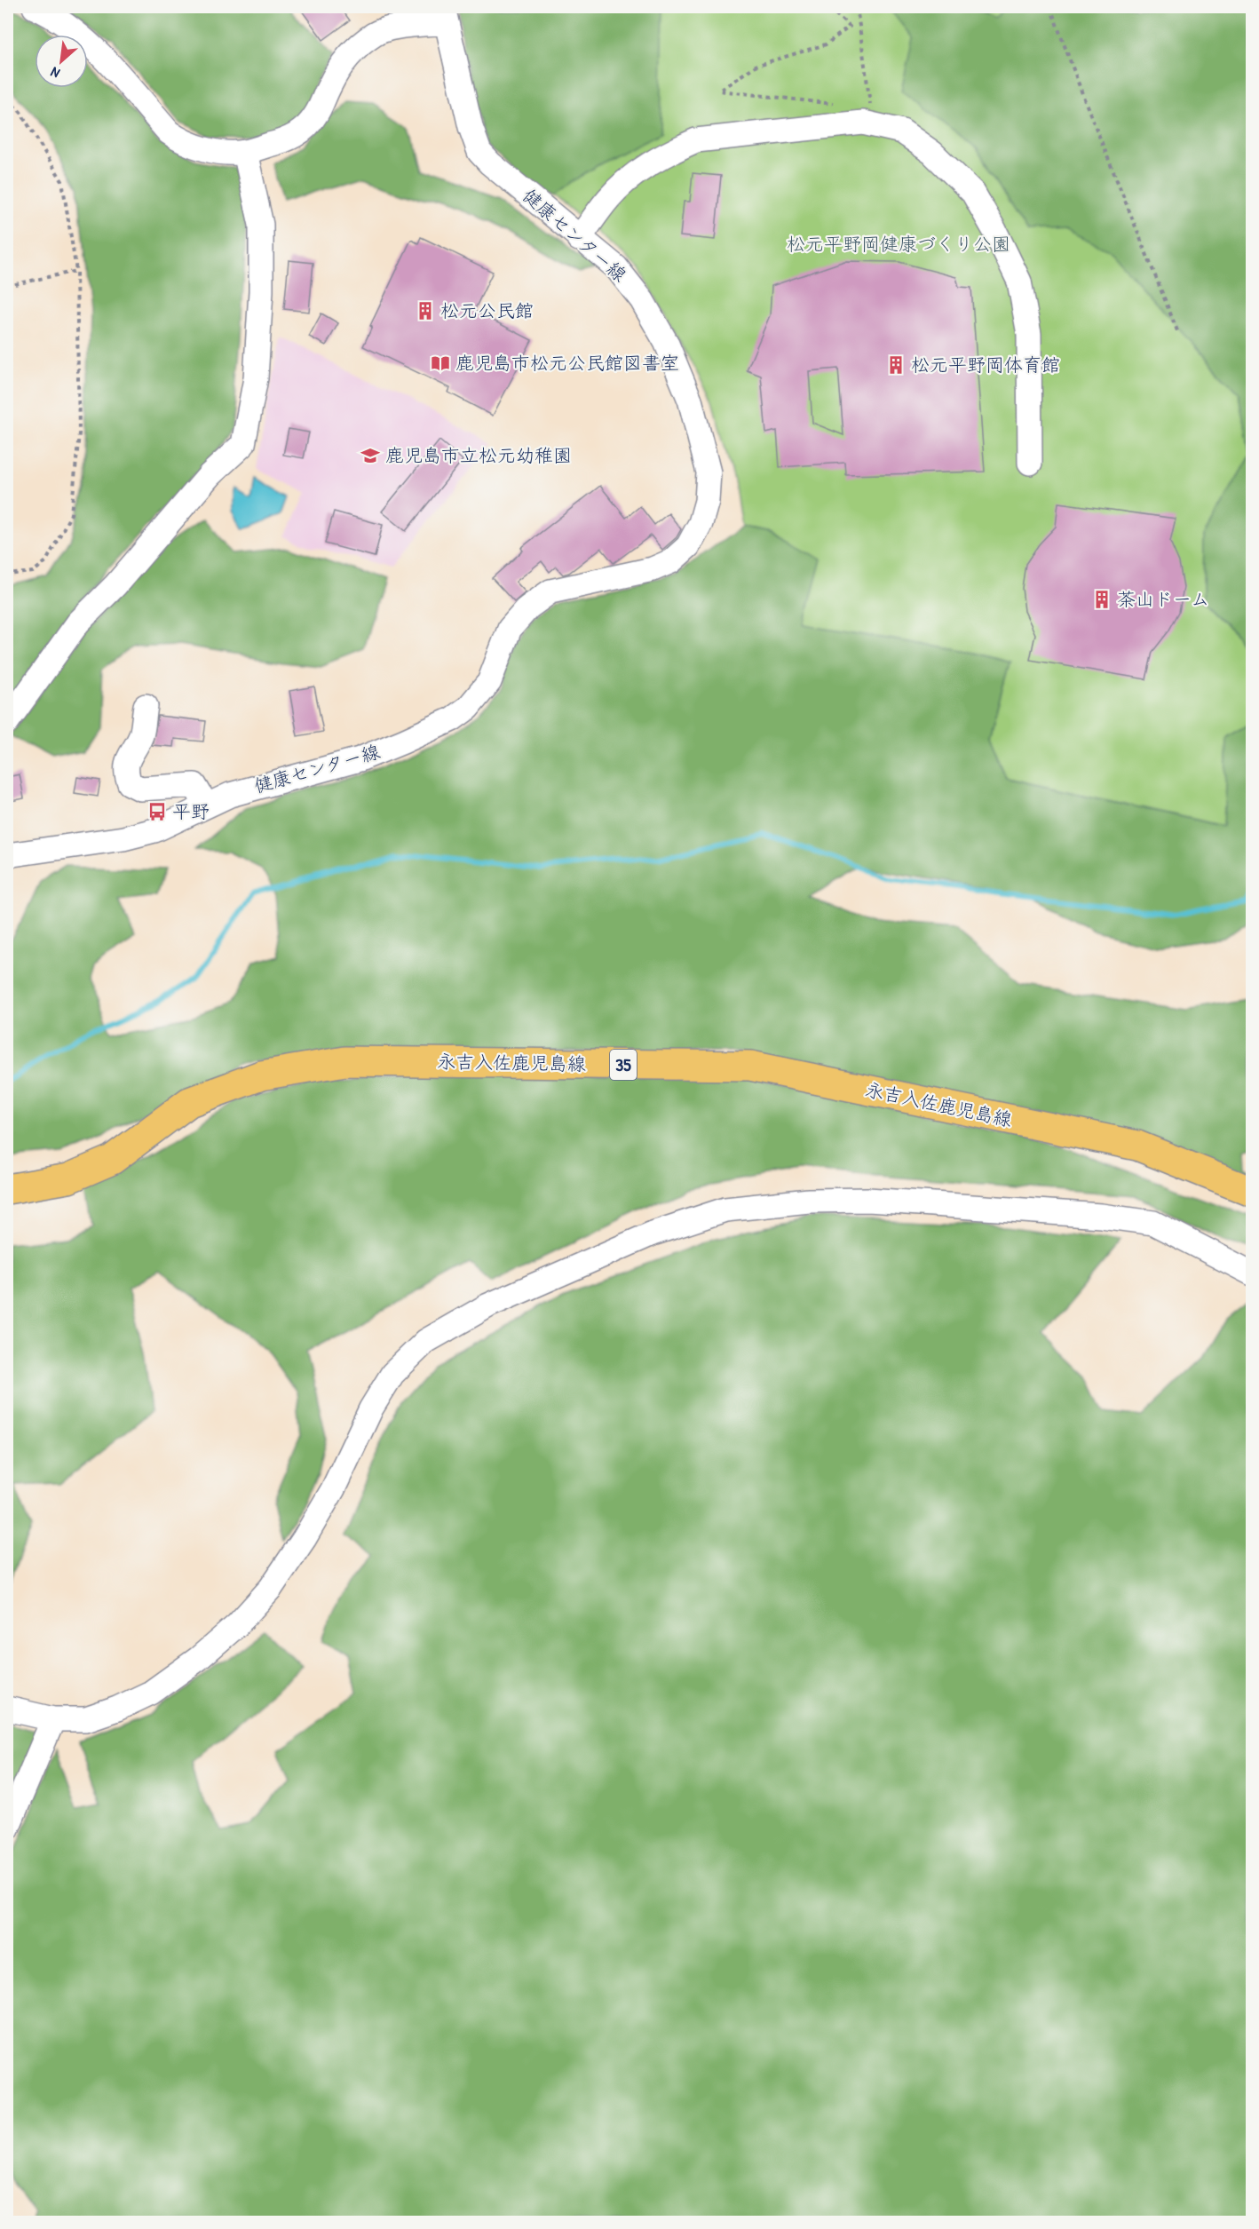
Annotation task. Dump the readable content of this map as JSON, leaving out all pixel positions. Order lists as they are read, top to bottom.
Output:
{
  "streets": {
    "main road": ["永吉入佐鹿児島線", "35"],
    "street": ["健康センター線"]
  },
  "parks": ["松元平野岡健康づくり公園"],
  "places": {
    "building": ["松元公民館", "松元平野岡体育館", "茶山ドーム"],
    "library": ["鹿児島市松元公民館図書室"],
    "school or university": ["鹿児島市立松元幼稚園"],
    "bus stop": ["平野"]
  },
  "north": "bottom left"
}
